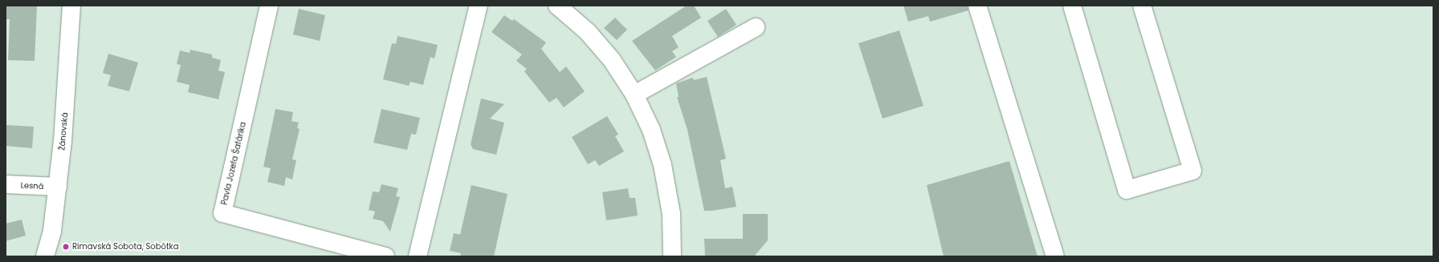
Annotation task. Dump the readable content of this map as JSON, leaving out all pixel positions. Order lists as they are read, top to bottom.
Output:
{
  "streets": {
    "street": ["Žánovská", "Pavla Jozefa Šafárika", "Lesná"]
  },
  "crossings": [
    ["Žánovská", "Lesná"]
  ],
  "places": ["Rimavská Sobota, Sobôtka"]
}
